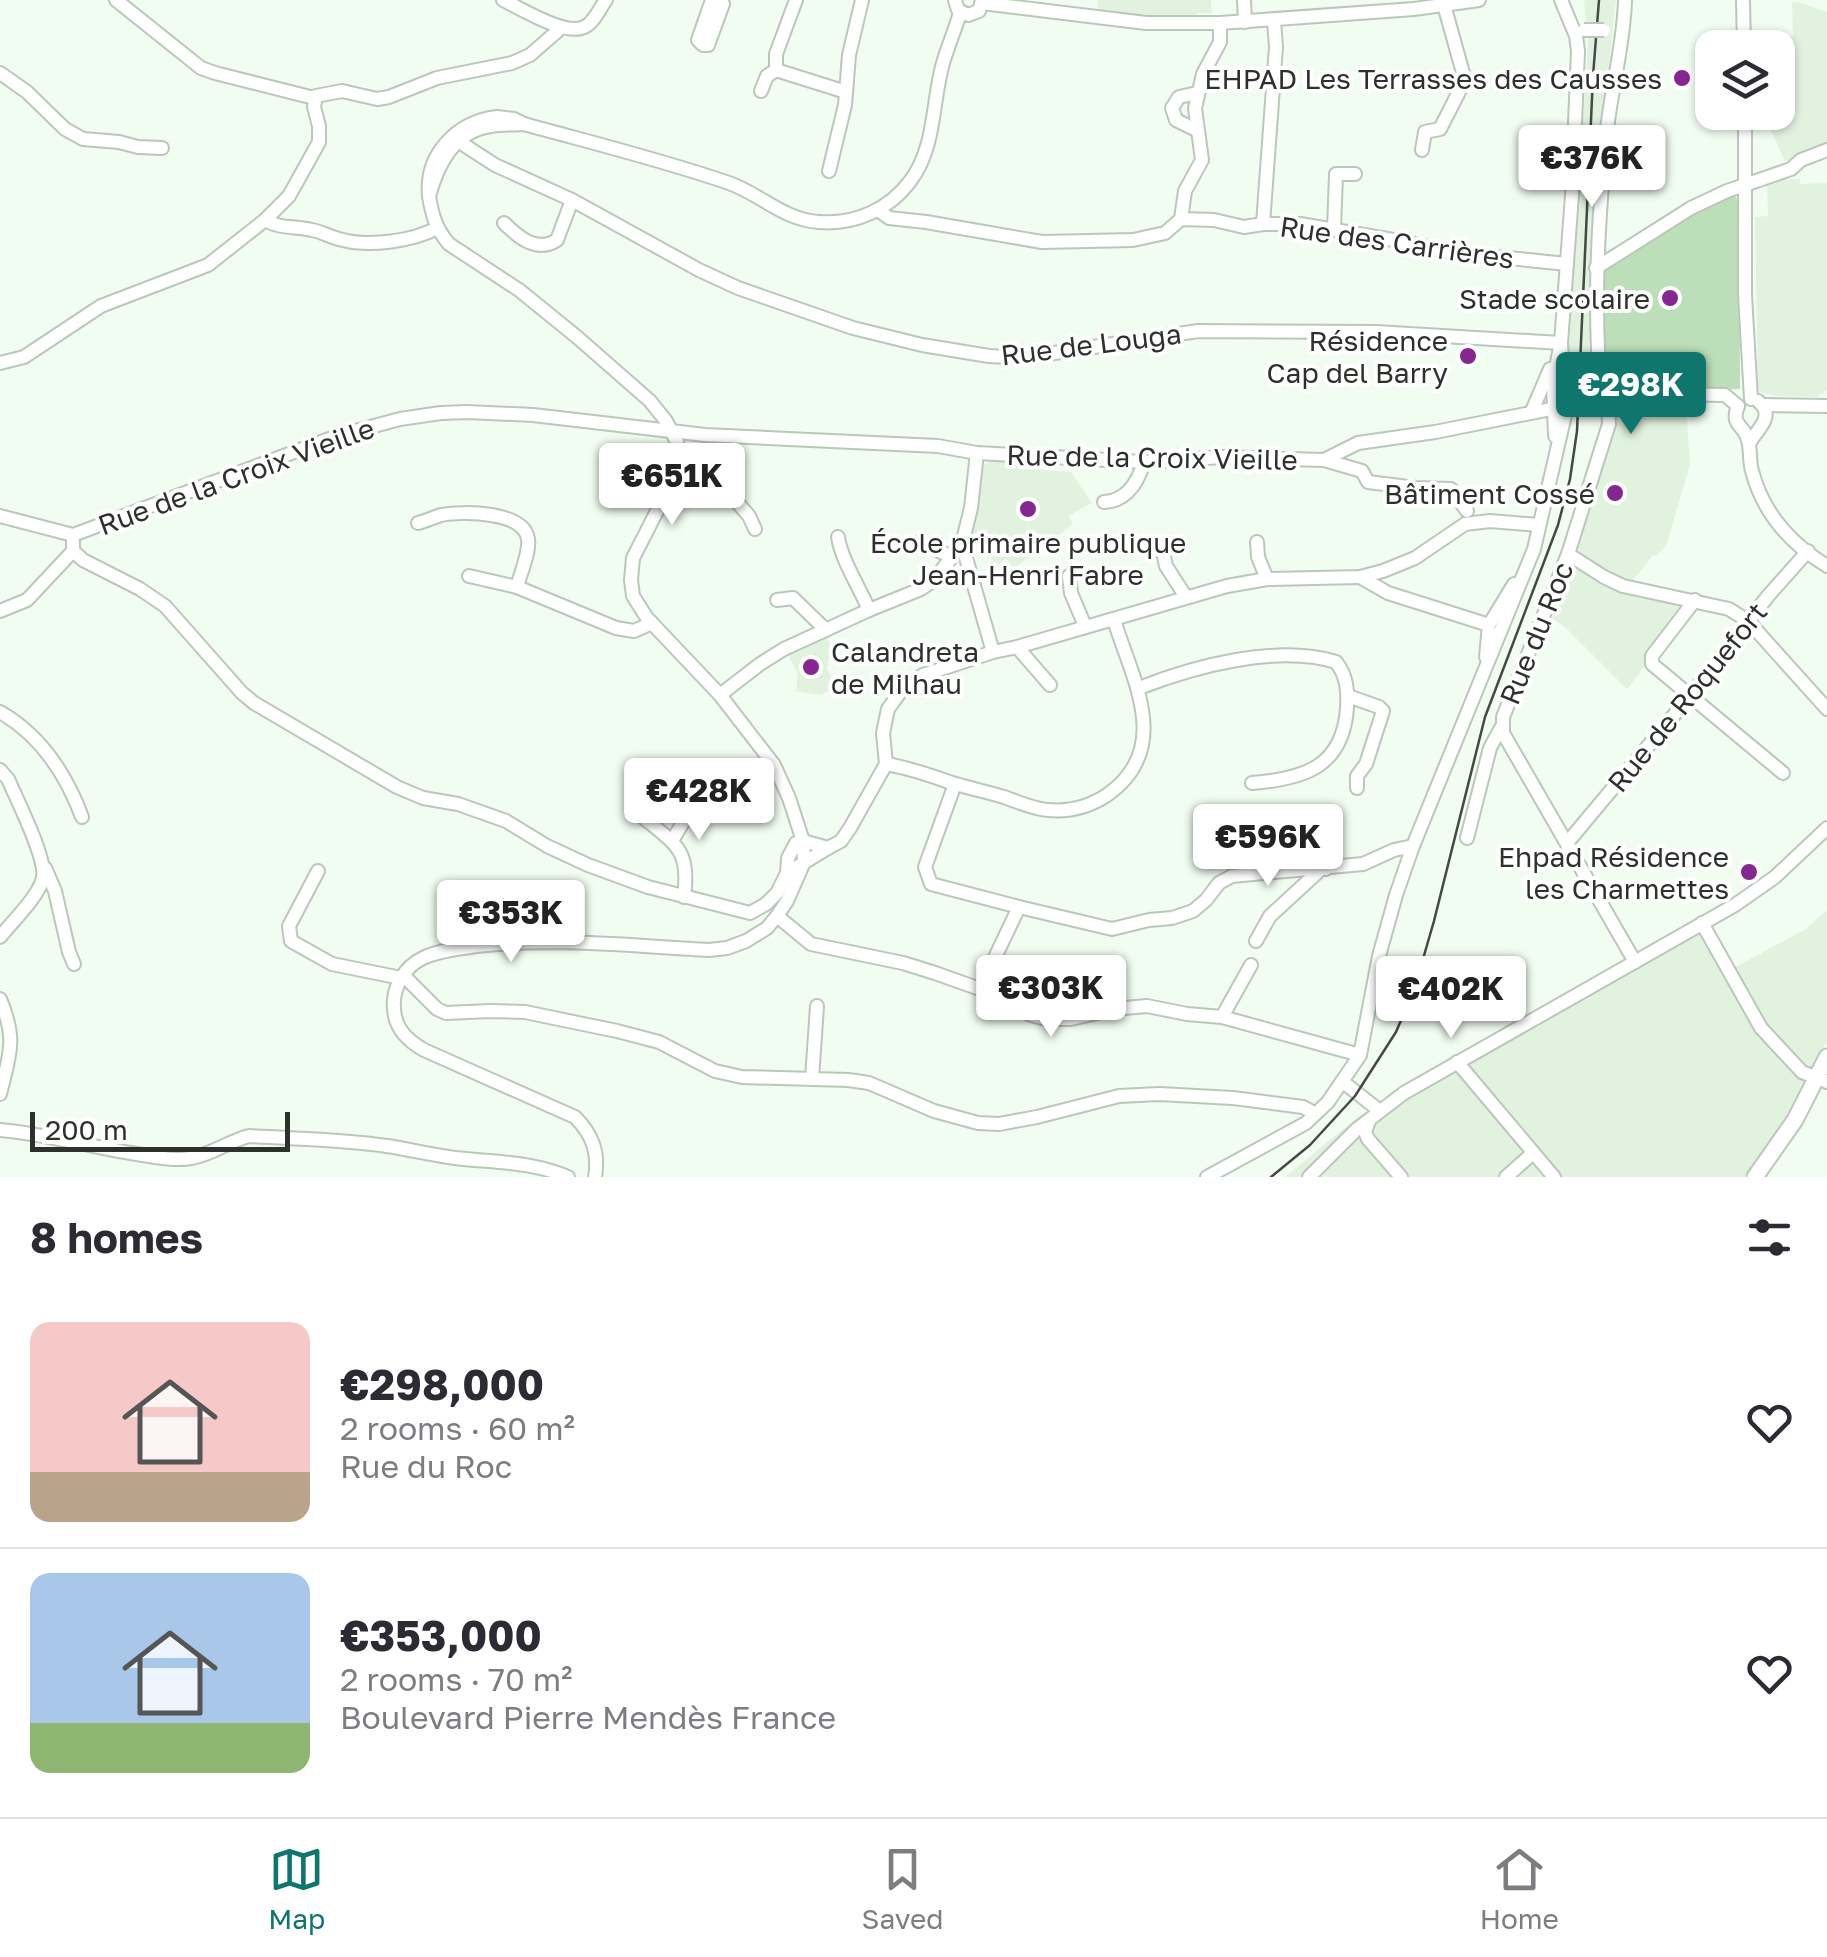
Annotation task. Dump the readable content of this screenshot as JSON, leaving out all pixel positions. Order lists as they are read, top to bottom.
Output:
{
  "streets": {
    "street": [
      "Rue des Carrières",
      "Rue de Louga",
      "Rue de la Croix Vieille",
      "Rue du Roc",
      "Rue de Roquefort"
    ]
  },
  "crossings": [
    ["Rue de la Croix Vieille", "Rue du Roc"],
    ["Rue du Roc", "Rue de Roquefort"]
  ],
  "places": [
    "EHPAD Les Terrasses des Causses",
    "Stade scolaire",
    "Résidence Cap del Barry",
    "Bâtiment Cossé",
    "École primaire publique Jean-Henri Fabre",
    "Calandreta de Milhau",
    "Ehpad Résidence les Charmettes"
  ],
  "scale_bar": "200 m",
  "page": {
    "price": [
      "€376K",
      "€298K",
      "€651K",
      "€428K",
      "€596K",
      "€353K",
      "€303K",
      "€402K"
    ],
    "scale": "200 m",
    "heading": "8 homes",
    "list": [
      {
        "name": "€298,000",
        "note": "2 rooms · 60 m² · Rue du Roc"
      },
      {
        "name": "€353,000",
        "note": "2 rooms · 70 m² · Boulevard Pierre Mendès France"
      }
    ],
    "tabs": ["Map", "Saved", "Home"]
  }
}
